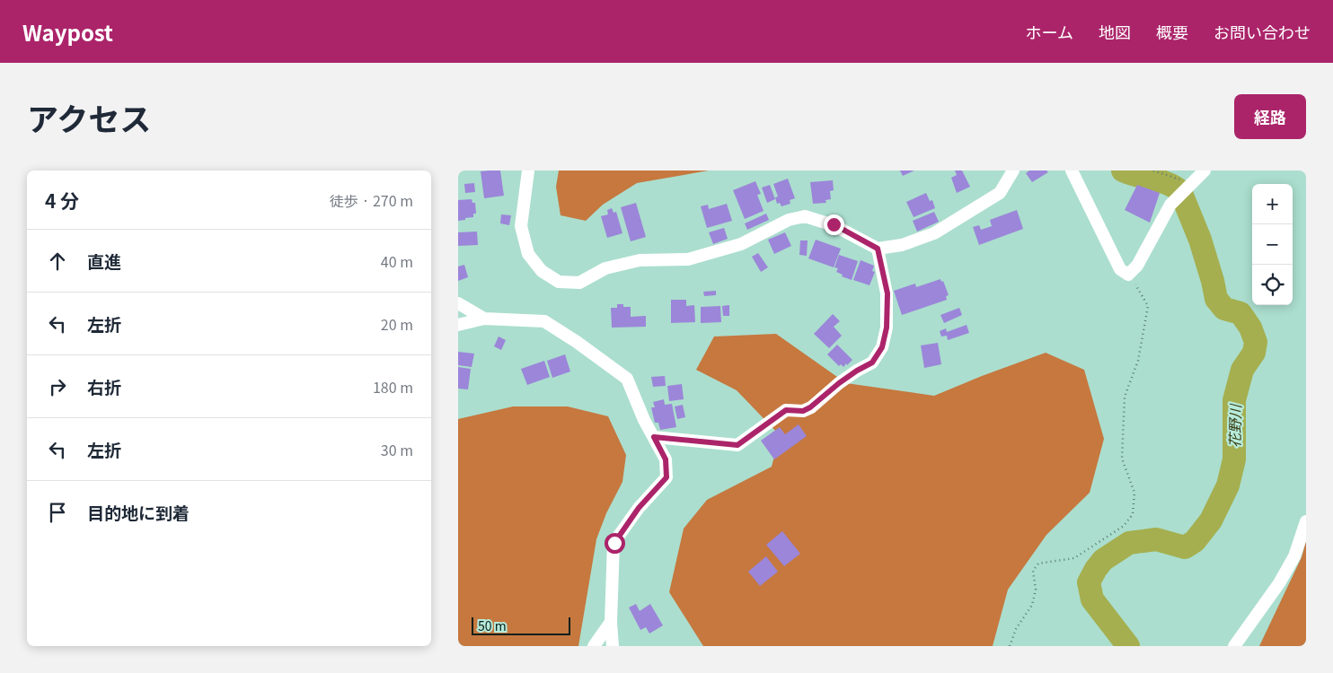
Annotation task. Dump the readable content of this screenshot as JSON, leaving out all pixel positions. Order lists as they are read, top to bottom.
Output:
{
  "water": ["花野川"],
  "scale_bar": "50 m",
  "page": {
    "header": "Waypost",
    "nav": [
      "ホーム",
      "地図",
      "概要",
      "お問い合わせ"
    ],
    "title": "アクセス",
    "buttons": "経路",
    "heading": ["4 分", "徒歩 · 270 m"],
    "map_buttons": ["+", "−"],
    "list": [
      ["直進", "40 m"],
      ["左折", "20 m"],
      ["右折", "180 m"],
      ["左折", "30 m"],
      "目的地に到着"
    ],
    "scale": "50 m"
  }
}
